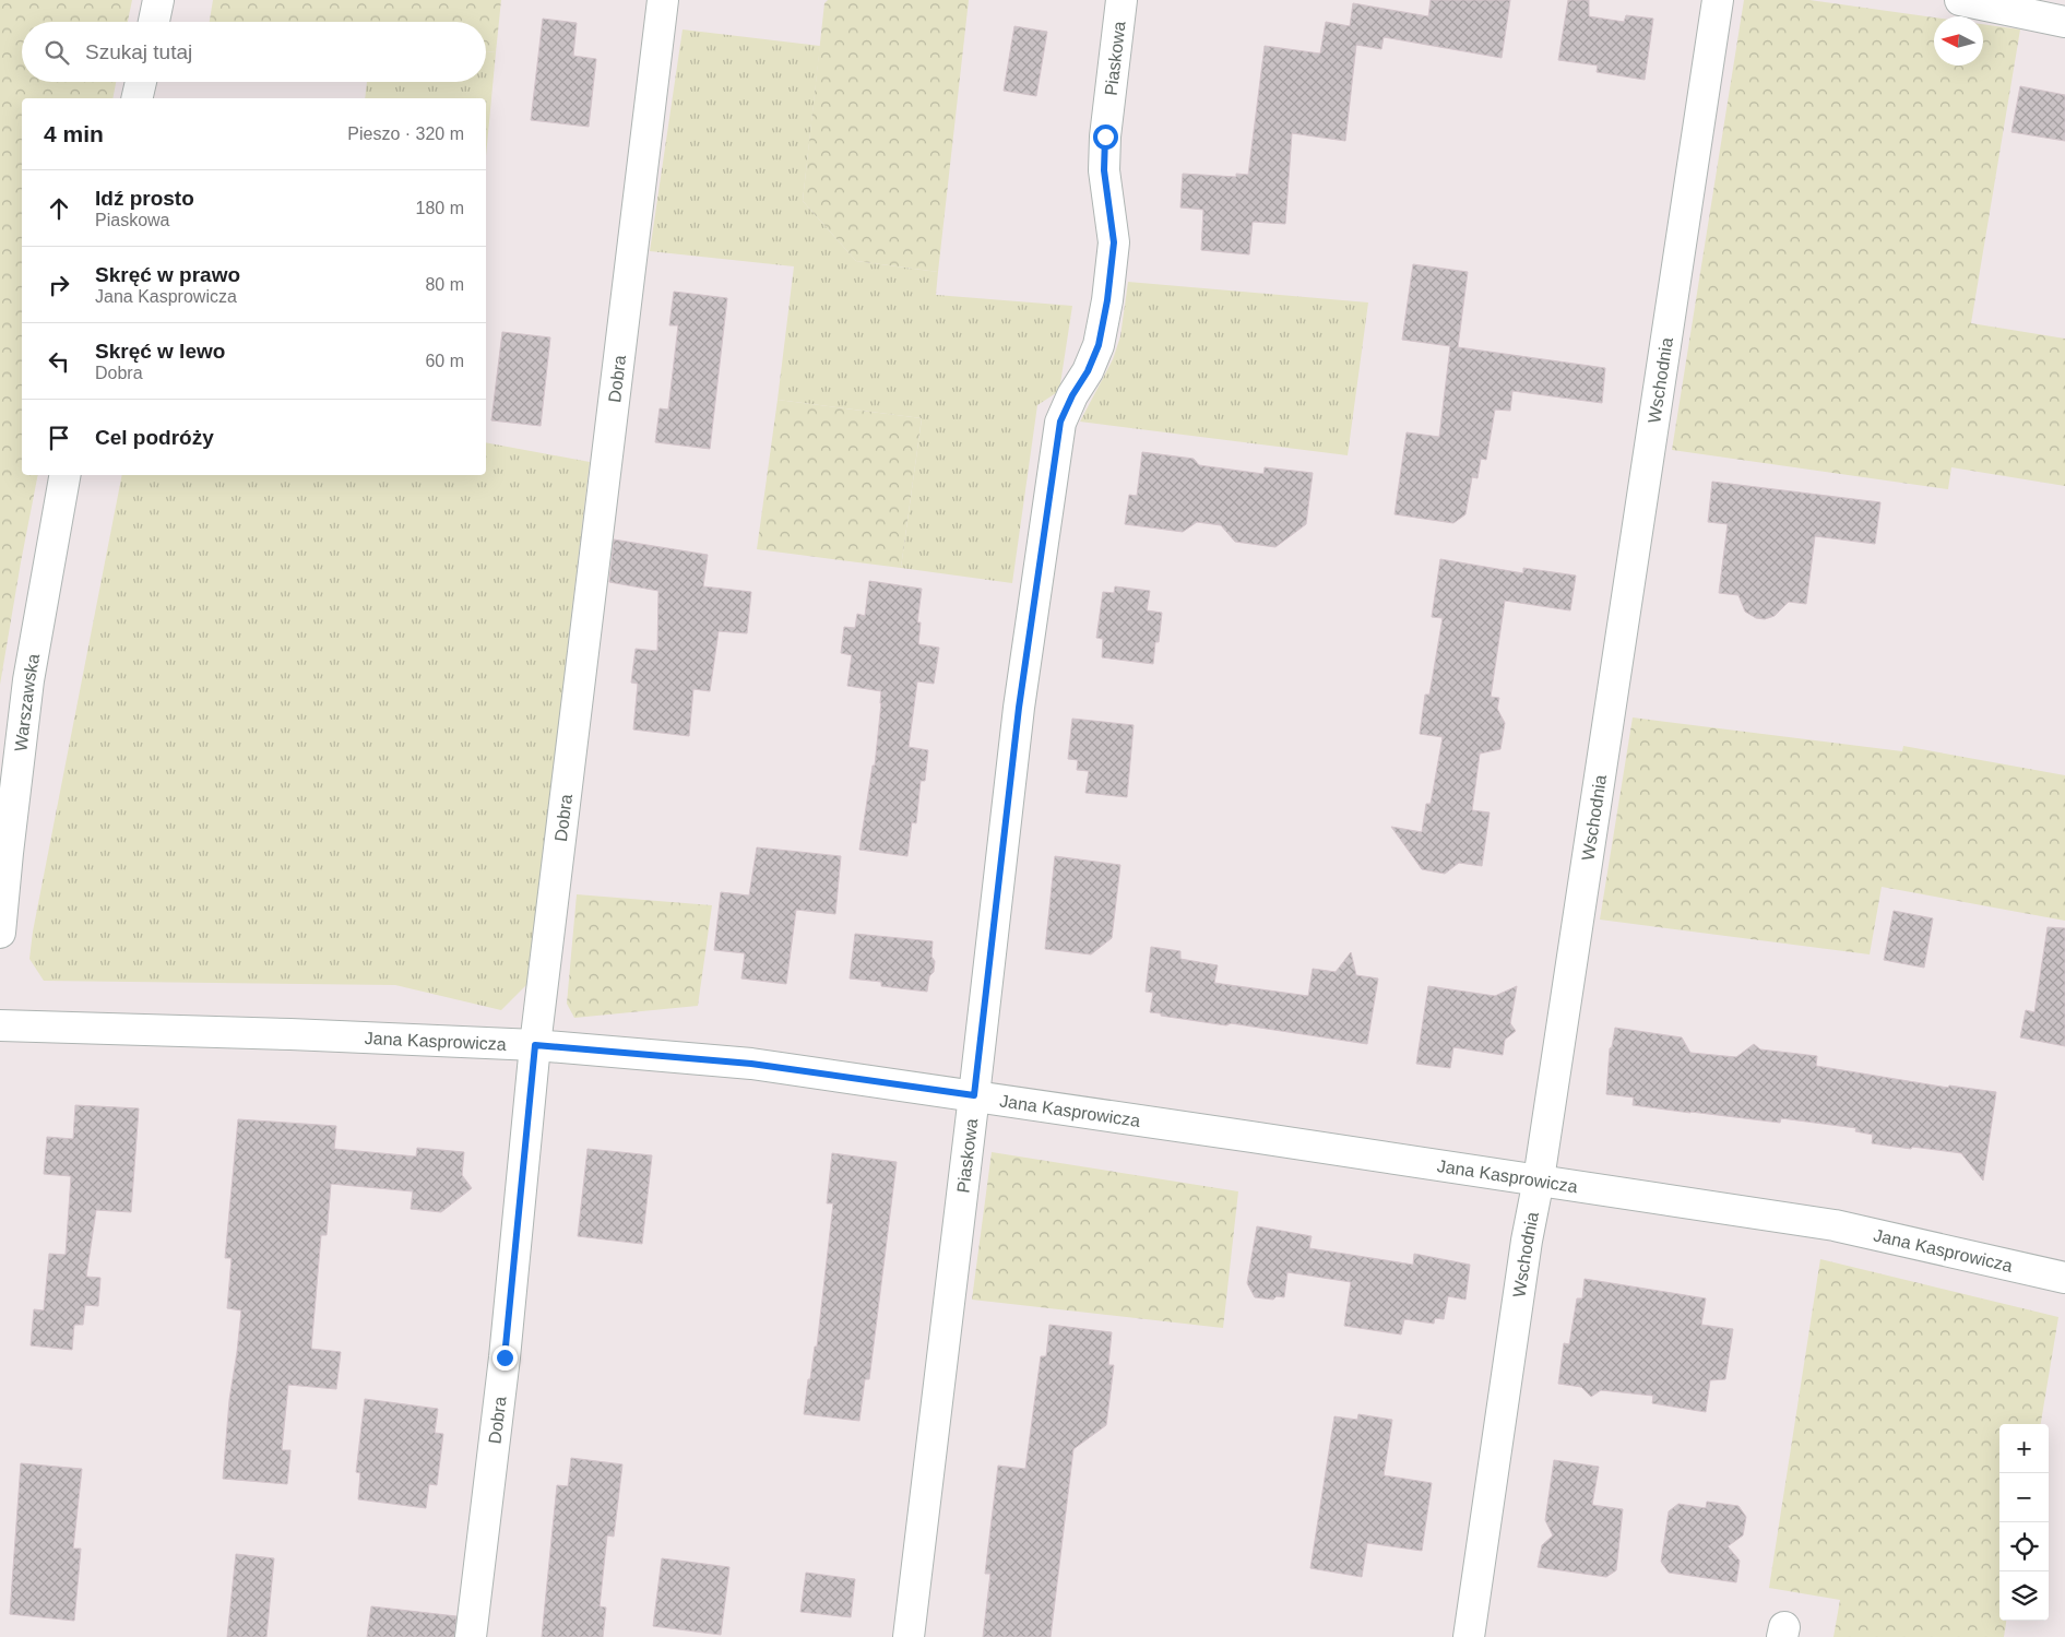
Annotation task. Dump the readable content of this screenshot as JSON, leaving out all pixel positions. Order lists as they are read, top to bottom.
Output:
{
  "streets": {
    "street": [
      "Piaskowa",
      "Dobra",
      "Wschodnia",
      "Warszawska",
      "Jana Kasprowicza"
    ]
  },
  "crossings": [
    ["Piaskowa", "Jana Kasprowicza"],
    ["Dobra", "Jana Kasprowicza"],
    ["Wschodnia", "Jana Kasprowicza"]
  ],
  "north": "left",
  "page": {
    "search": "Szukaj tutaj",
    "heading": ["4 min", "Pieszo · 320 m"],
    "list": [
      ["Idź prosto", "Piaskowa", "180 m"],
      ["Skręć w prawo", "Jana Kasprowicza", "80 m"],
      ["Skręć w lewo", "Dobra", "60 m"],
      "Cel podróży"
    ],
    "map_buttons": ["+", "−"]
  }
}
